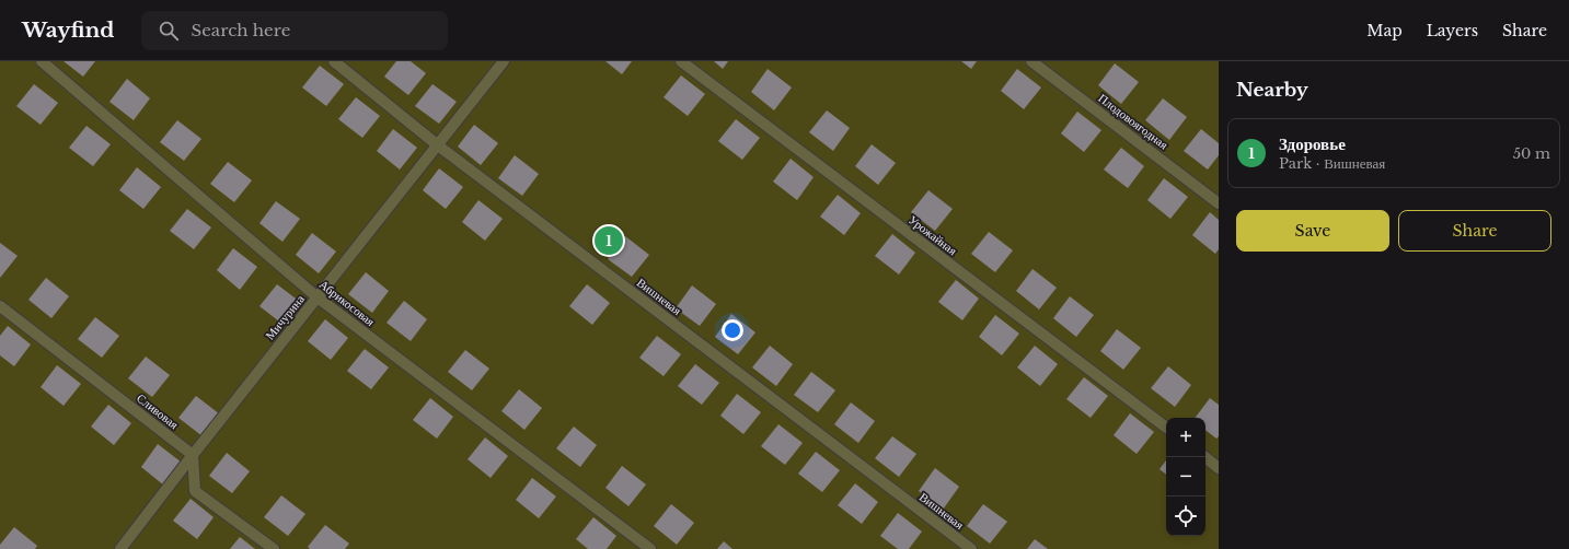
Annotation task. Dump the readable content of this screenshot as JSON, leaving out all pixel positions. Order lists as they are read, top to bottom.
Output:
{
  "streets": {
    "street": [
      "Плодовоягодная",
      "Урожайная",
      "Вишневая",
      "Абрикосовая",
      "Мичурина",
      "Сливовая"
    ]
  },
  "crossings": [
    ["Вишневая", "Мичурина"],
    ["Абрикосовая", "Мичурина"],
    ["Мичурина", "Сливовая"]
  ],
  "page": {
    "header": "Wayfind",
    "search": "Search here",
    "nav": ["Map", "Layers", "Share"],
    "heading": "Nearby",
    "list": [
      {
        "mark": "1",
        "name": "Здоровье",
        "note": "Park · Вишневая",
        "value": "50 m"
      }
    ],
    "buttons": ["Save", "Share"],
    "pins": "1",
    "map_buttons": ["+", "−"]
  }
}
